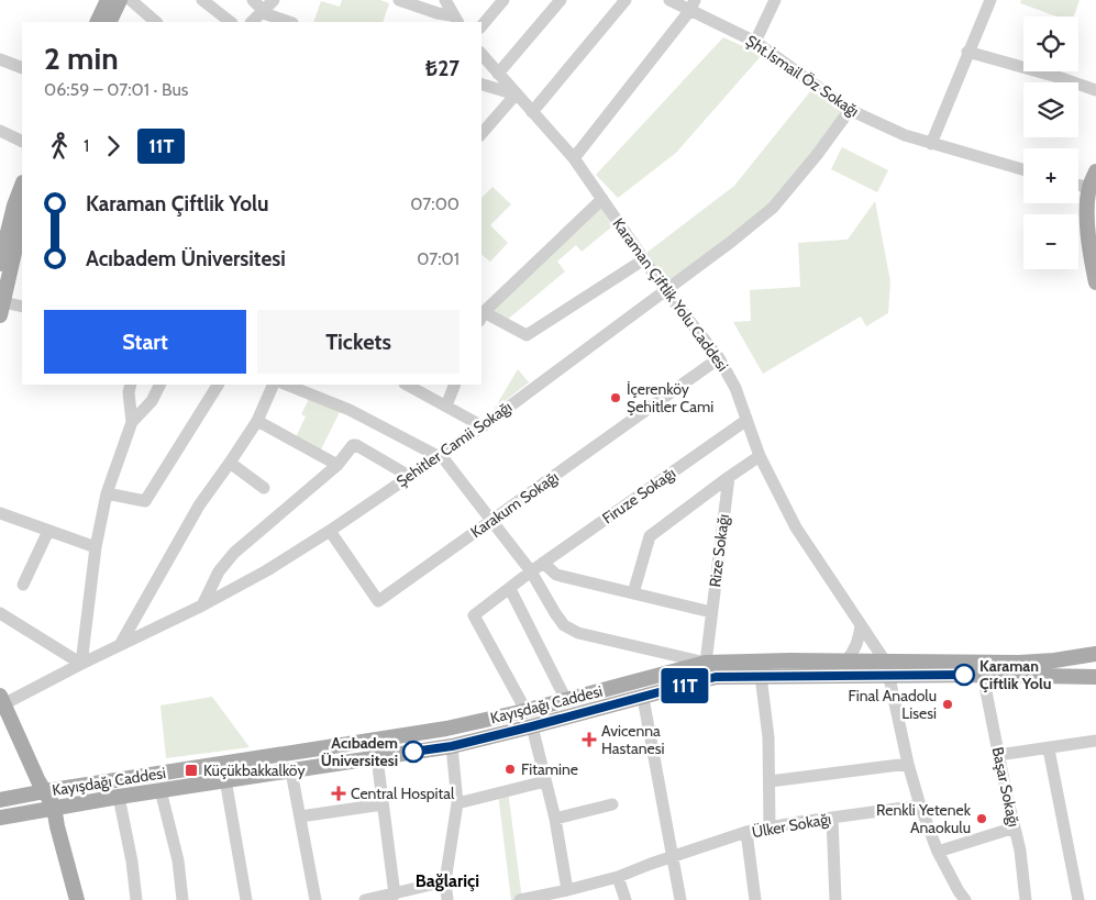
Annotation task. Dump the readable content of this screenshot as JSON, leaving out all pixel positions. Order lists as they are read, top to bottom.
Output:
{
  "streets": {
    "main road": ["Kayışdağı Caddesi"],
    "street": [
      "Şht.İsmail Öz Sokağı",
      "Karaman Çiftlik Yolu Caddesi",
      "Şehitler Camii Sokağı",
      "Firuze Sokağı",
      "Karakum Sokağı",
      "Rize Sokağı",
      "Başar Sokağı",
      "Ülker Sokağı"
    ]
  },
  "crossings": [
    ["Şht.İsmail Öz Sokağı", "Şehitler Camii Sokağı"],
    ["Karaman Çiftlik Yolu Caddesi", "Şehitler Camii Sokağı"],
    ["Karaman Çiftlik Yolu Caddesi", "Firuze Sokağı"],
    ["Karaman Çiftlik Yolu Caddesi", "Karakum Sokağı"],
    ["Karaman Çiftlik Yolu Caddesi", "Kayışdağı Caddesi"],
    ["Şehitler Camii Sokağı", "Karakum Sokağı"],
    ["Firuze Sokağı", "Kayışdağı Caddesi"],
    ["Rize Sokağı", "Kayışdağı Caddesi"],
    ["Kayışdağı Caddesi", "Başar Sokağı"]
  ],
  "districts": ["Bağlariçi"],
  "places": {
    "other": [
      "İçerenköy Şehitler Cami",
      "Karaman Çiftlik Yolu",
      "Final Anadolu Lisesi",
      "Acıbadem Üniversitesi",
      "Fitamine",
      "Renkli Yetenek Anaokulu"
    ],
    "health": ["Avicenna Hastanesi", "Central Hospital"],
    "transit": ["Küçükbakkalköy"]
  },
  "lines": ["bus line 11T"],
  "page": {
    "on_map": "11T",
    "map_buttons": ["+", "−"],
    "heading": ["2 min", "06:59 – 07:01 · Bus", "₺27"],
    "legs": ["1", "11T"],
    "list": [
      {
        "name": "Karaman Çiftlik Yolu",
        "value": "07:00"
      },
      {
        "name": "Acıbadem Üniversitesi",
        "value": "07:01"
      }
    ],
    "buttons": ["Start", "Tickets"]
  }
}
